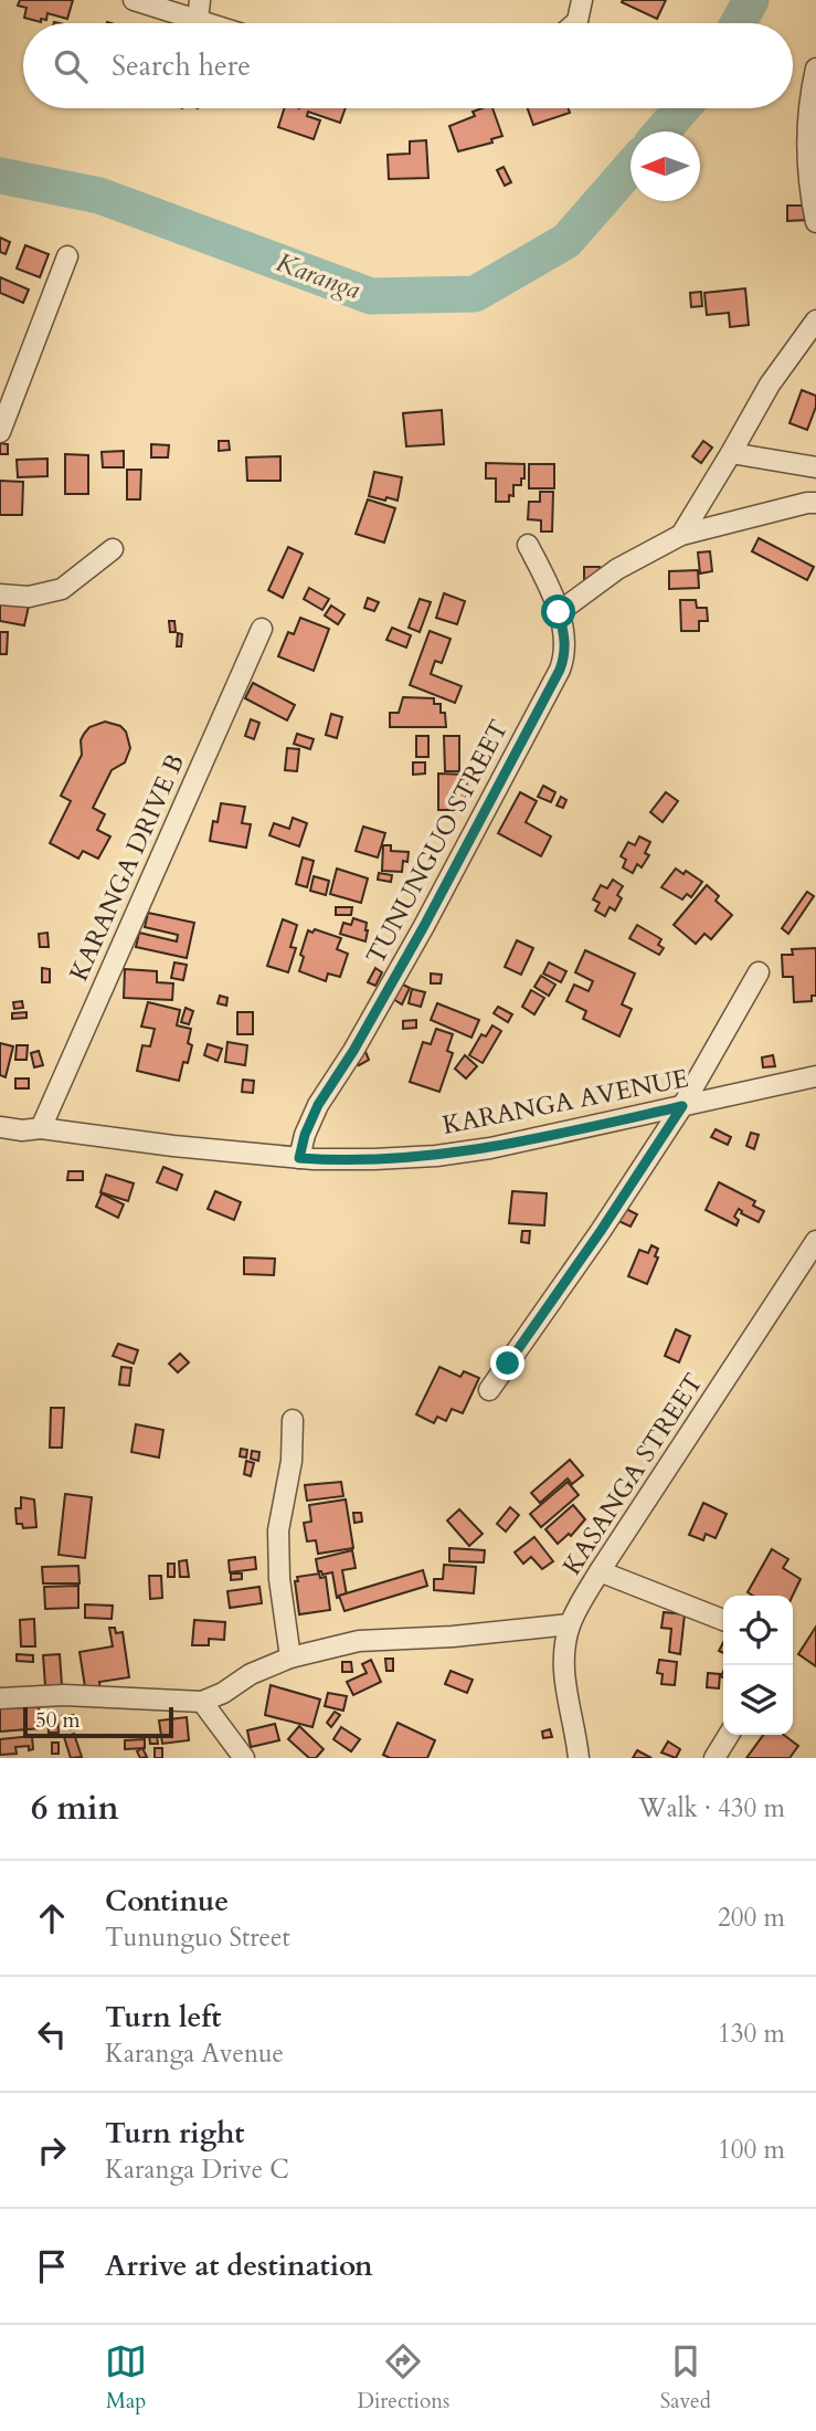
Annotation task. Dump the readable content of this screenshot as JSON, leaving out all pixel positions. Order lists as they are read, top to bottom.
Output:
{
  "streets": {
    "street": [
      "TUNUNGUO STREET",
      "KARANGA DRIVE B",
      "KARANGA AVENUE",
      "KASANGA STREET"
    ]
  },
  "crossings": [
    ["TUNUNGUO STREET", "KARANGA AVENUE"],
    ["KARANGA DRIVE B", "KARANGA AVENUE"]
  ],
  "water": ["Karanga"],
  "scale_bar": "50 m",
  "north": "left",
  "page": {
    "search": "Search here",
    "scale": "50 m",
    "heading": ["6 min", "Walk · 430 m"],
    "list": [
      ["Continue", "Tununguo Street", "200 m"],
      ["Turn left", "Karanga Avenue", "130 m"],
      ["Turn right", "Karanga Drive C", "100 m"],
      "Arrive at destination"
    ],
    "nav": ["Map", "Directions", "Saved"]
  }
}
